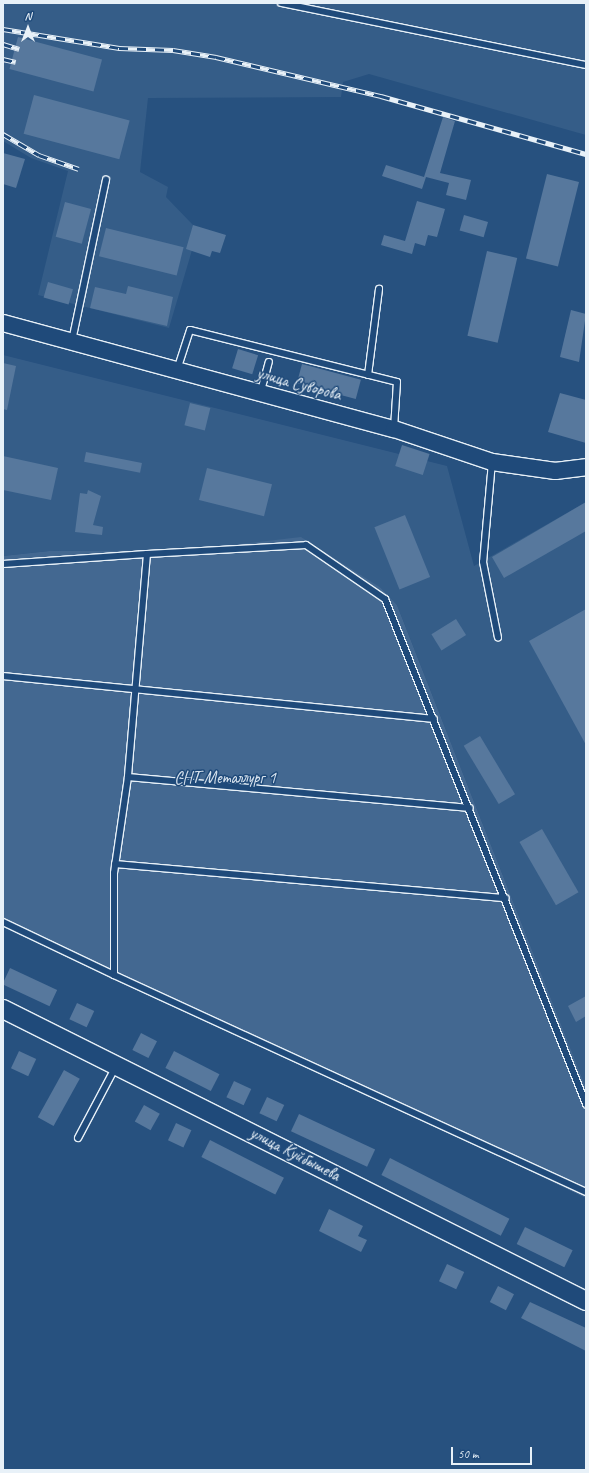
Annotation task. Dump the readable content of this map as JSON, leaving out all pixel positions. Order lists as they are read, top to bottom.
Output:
{
  "streets": {
    "main road": ["улица Куйбышева"],
    "street": ["улица Суворова"]
  },
  "parks": ["СНТ Металлург 1"],
  "scale_bar": "50 m",
  "north": "top"
}
